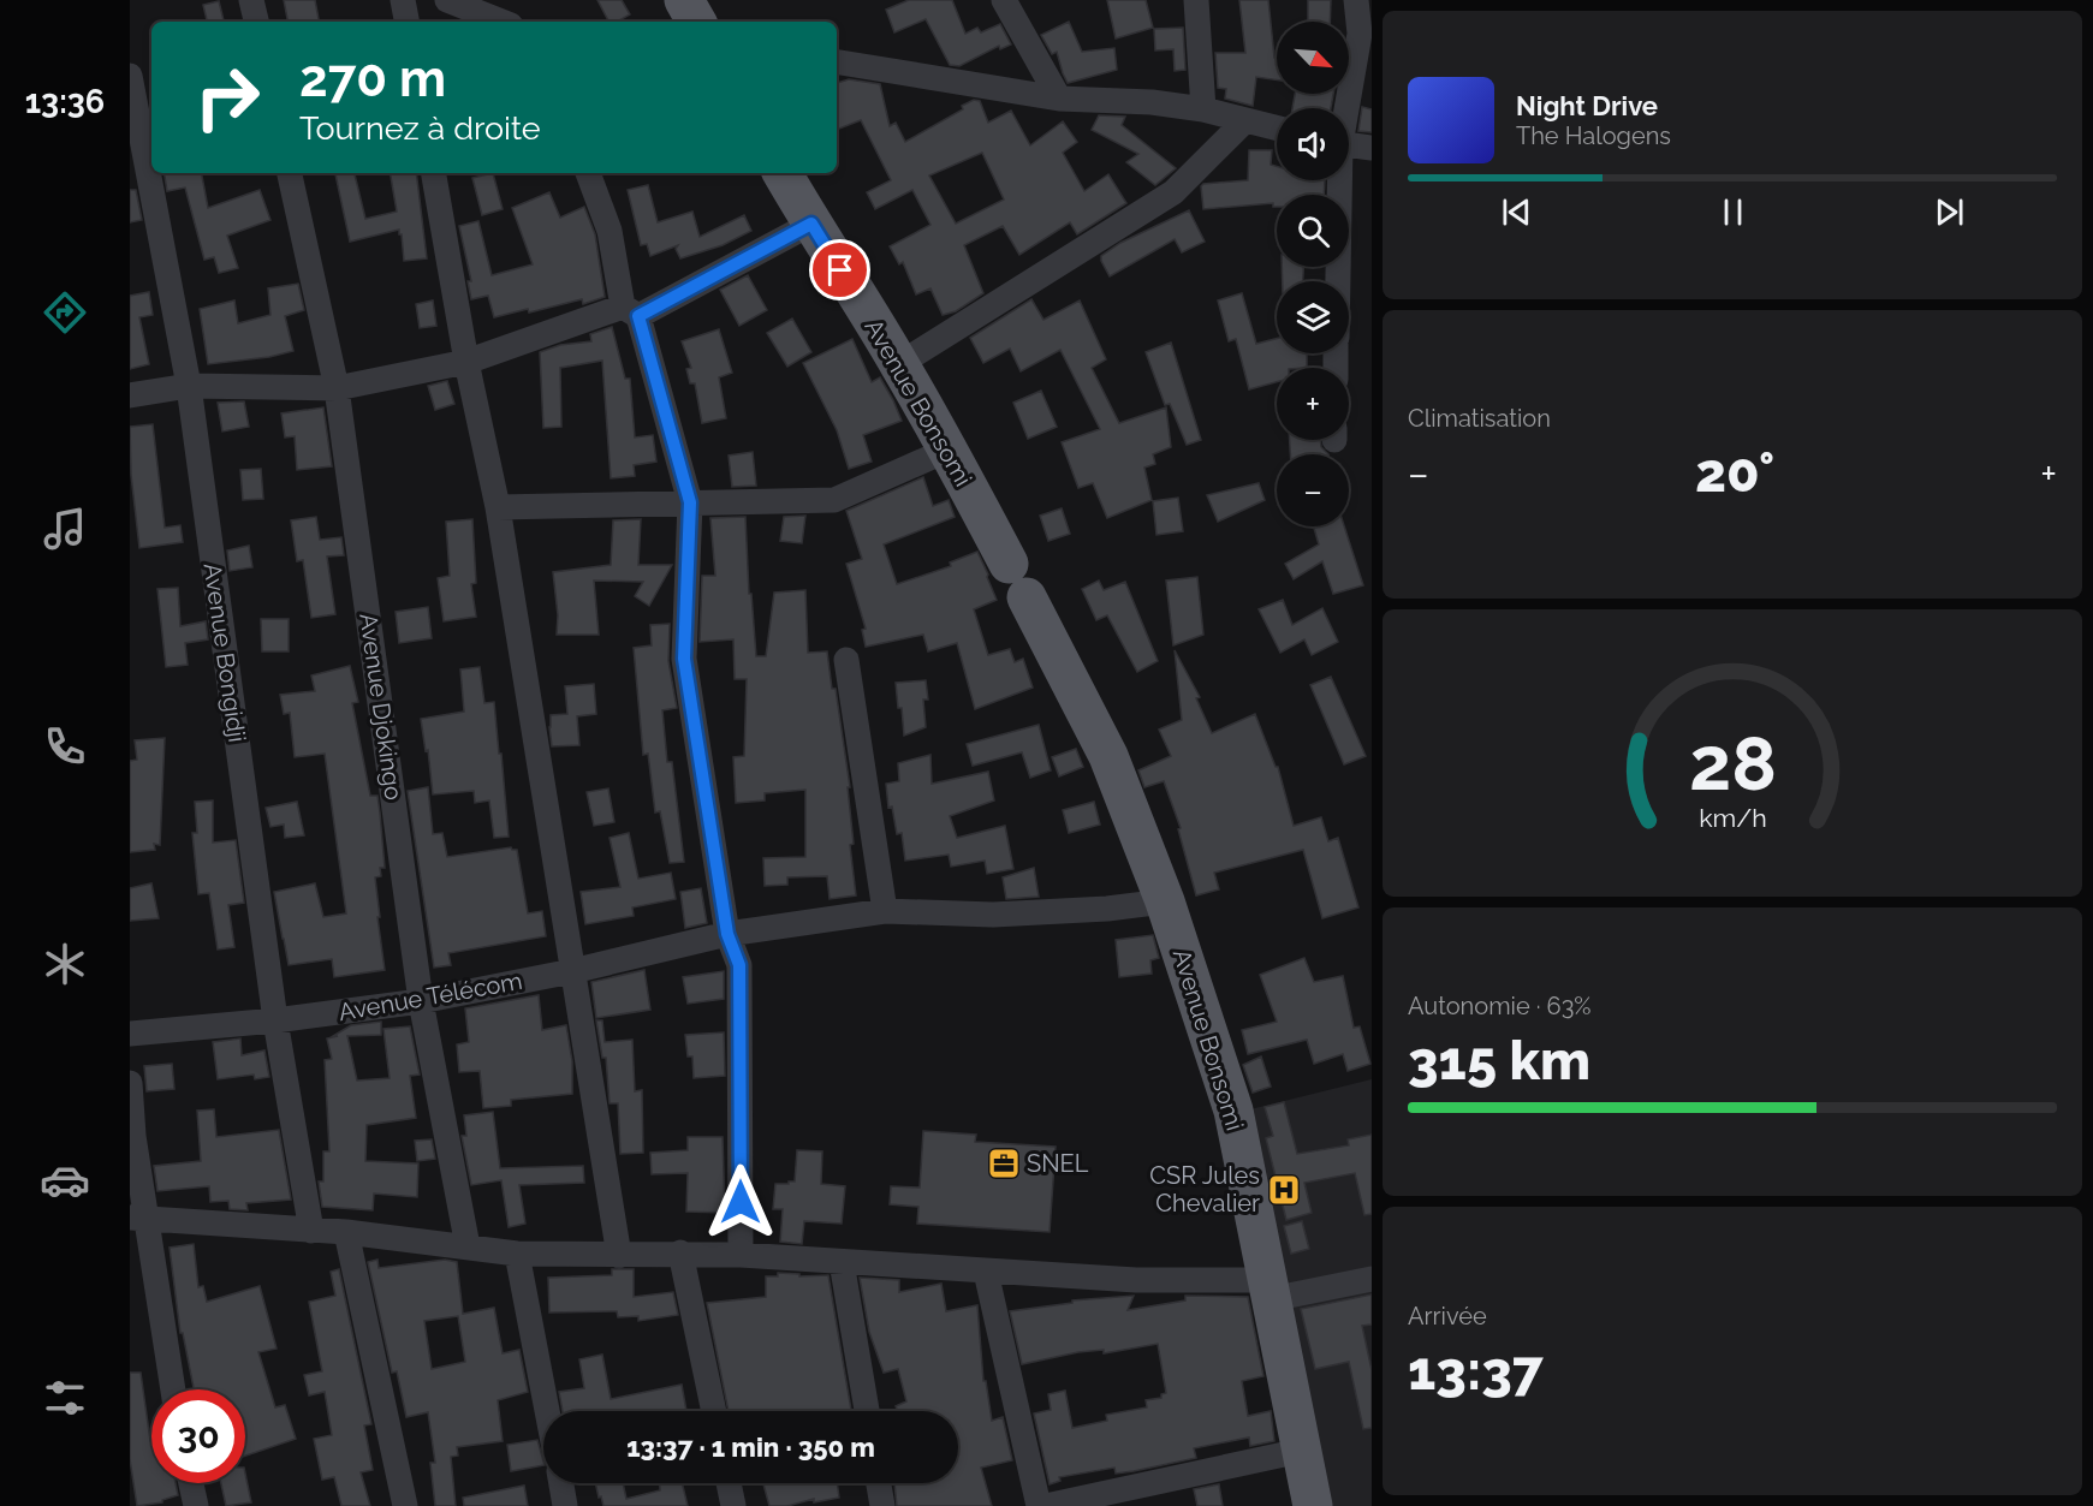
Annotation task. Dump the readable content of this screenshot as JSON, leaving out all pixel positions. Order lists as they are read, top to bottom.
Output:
{
  "streets": {
    "main road": ["Avenue Bonsomi"],
    "street": ["Avenue Bongidji", "Avenue Djokingo", "Avenue Télécom"]
  },
  "crossings": [
    ["Avenue Bonsomi", "Avenue Télécom"],
    ["Avenue Bongidji", "Avenue Télécom"],
    ["Avenue Djokingo", "Avenue Télécom"]
  ],
  "places": {
    "office": ["SNEL"],
    "hospital": ["CSR Jules Chevalier"]
  },
  "north": "bottom right",
  "page": {
    "tabs": "13:36",
    "map_buttons": ["+", "−"],
    "turn": ["270 m", "Tournez à droite"],
    "song": ["Night Drive", "The Halogens"],
    "tile": [
      "Climatisation",
      ["Autonomie · 63%", "315 km"],
      ["Arrivée", "13:37"]
    ],
    "heat": ["−", "20°", "+"],
    "limit": "30",
    "trip": "13:37 · 1 min · 350 m",
    "gauge": ["28", "km/h"]
  }
}
